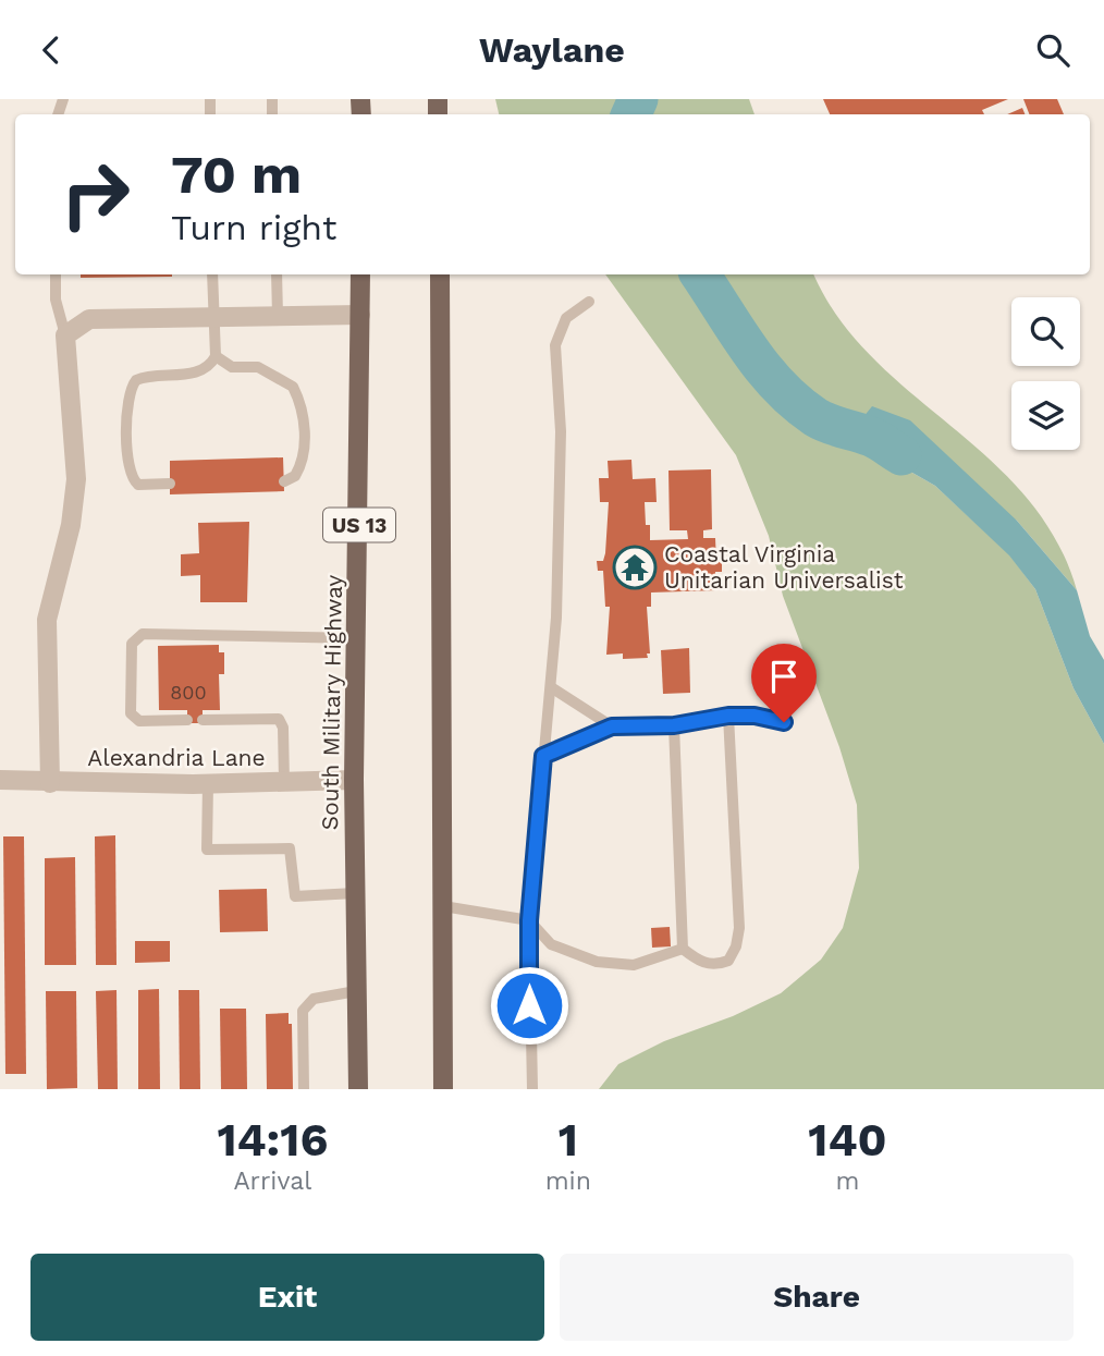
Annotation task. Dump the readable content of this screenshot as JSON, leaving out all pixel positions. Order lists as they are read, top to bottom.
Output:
{
  "streets": {
    "main road": ["US 13", "South Military Highway"],
    "street": ["Alexandria Lane"]
  },
  "crossings": [
    ["South Military Highway", "Alexandria Lane"]
  ],
  "places": {
    "temple": ["Coastal Virginia Unitarian Universalist"]
  },
  "house_numbers": ["800"],
  "page": {
    "header": "Waylane",
    "turn": ["70 m", "Turn right"],
    "eta": [
      "14:16",
      "Arrival",
      "1",
      "min",
      "140",
      "m"
    ],
    "buttons": ["Exit", "Share"]
  }
}
